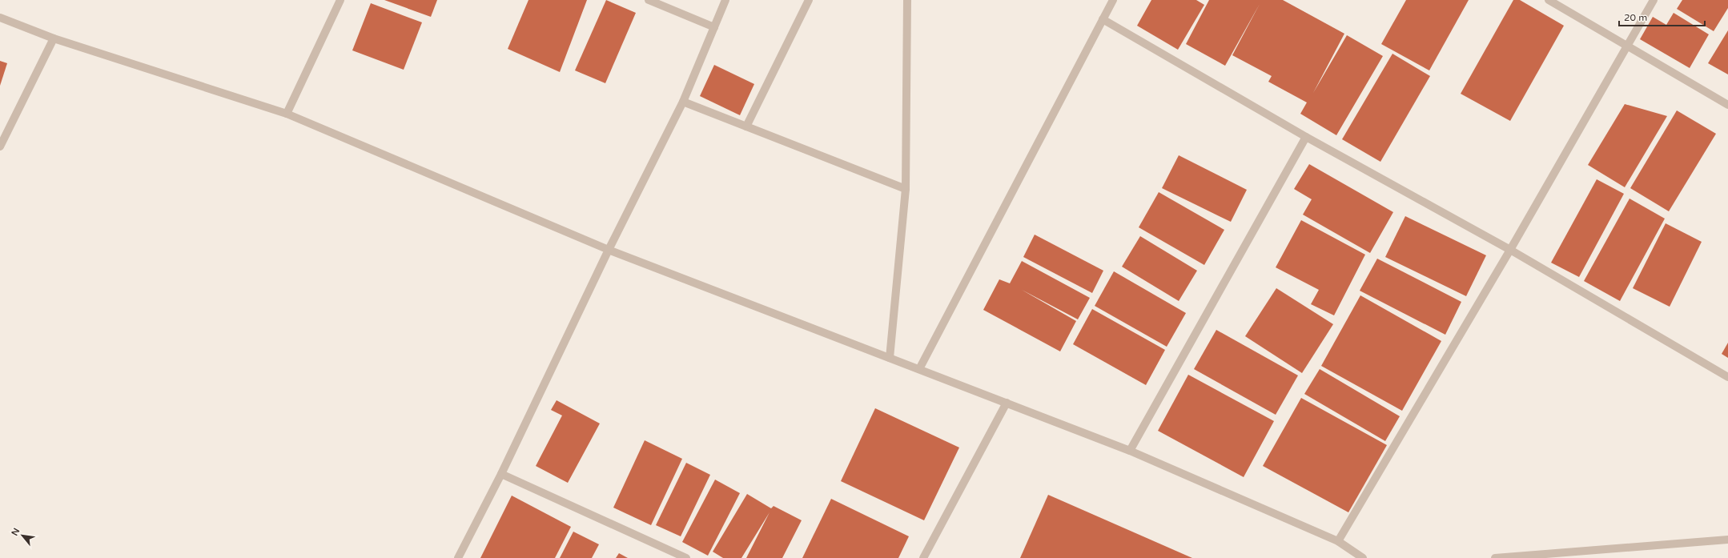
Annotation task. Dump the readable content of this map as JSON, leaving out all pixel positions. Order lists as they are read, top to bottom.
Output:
{
  "scale_bar": "20 m",
  "north": "top left"
}
